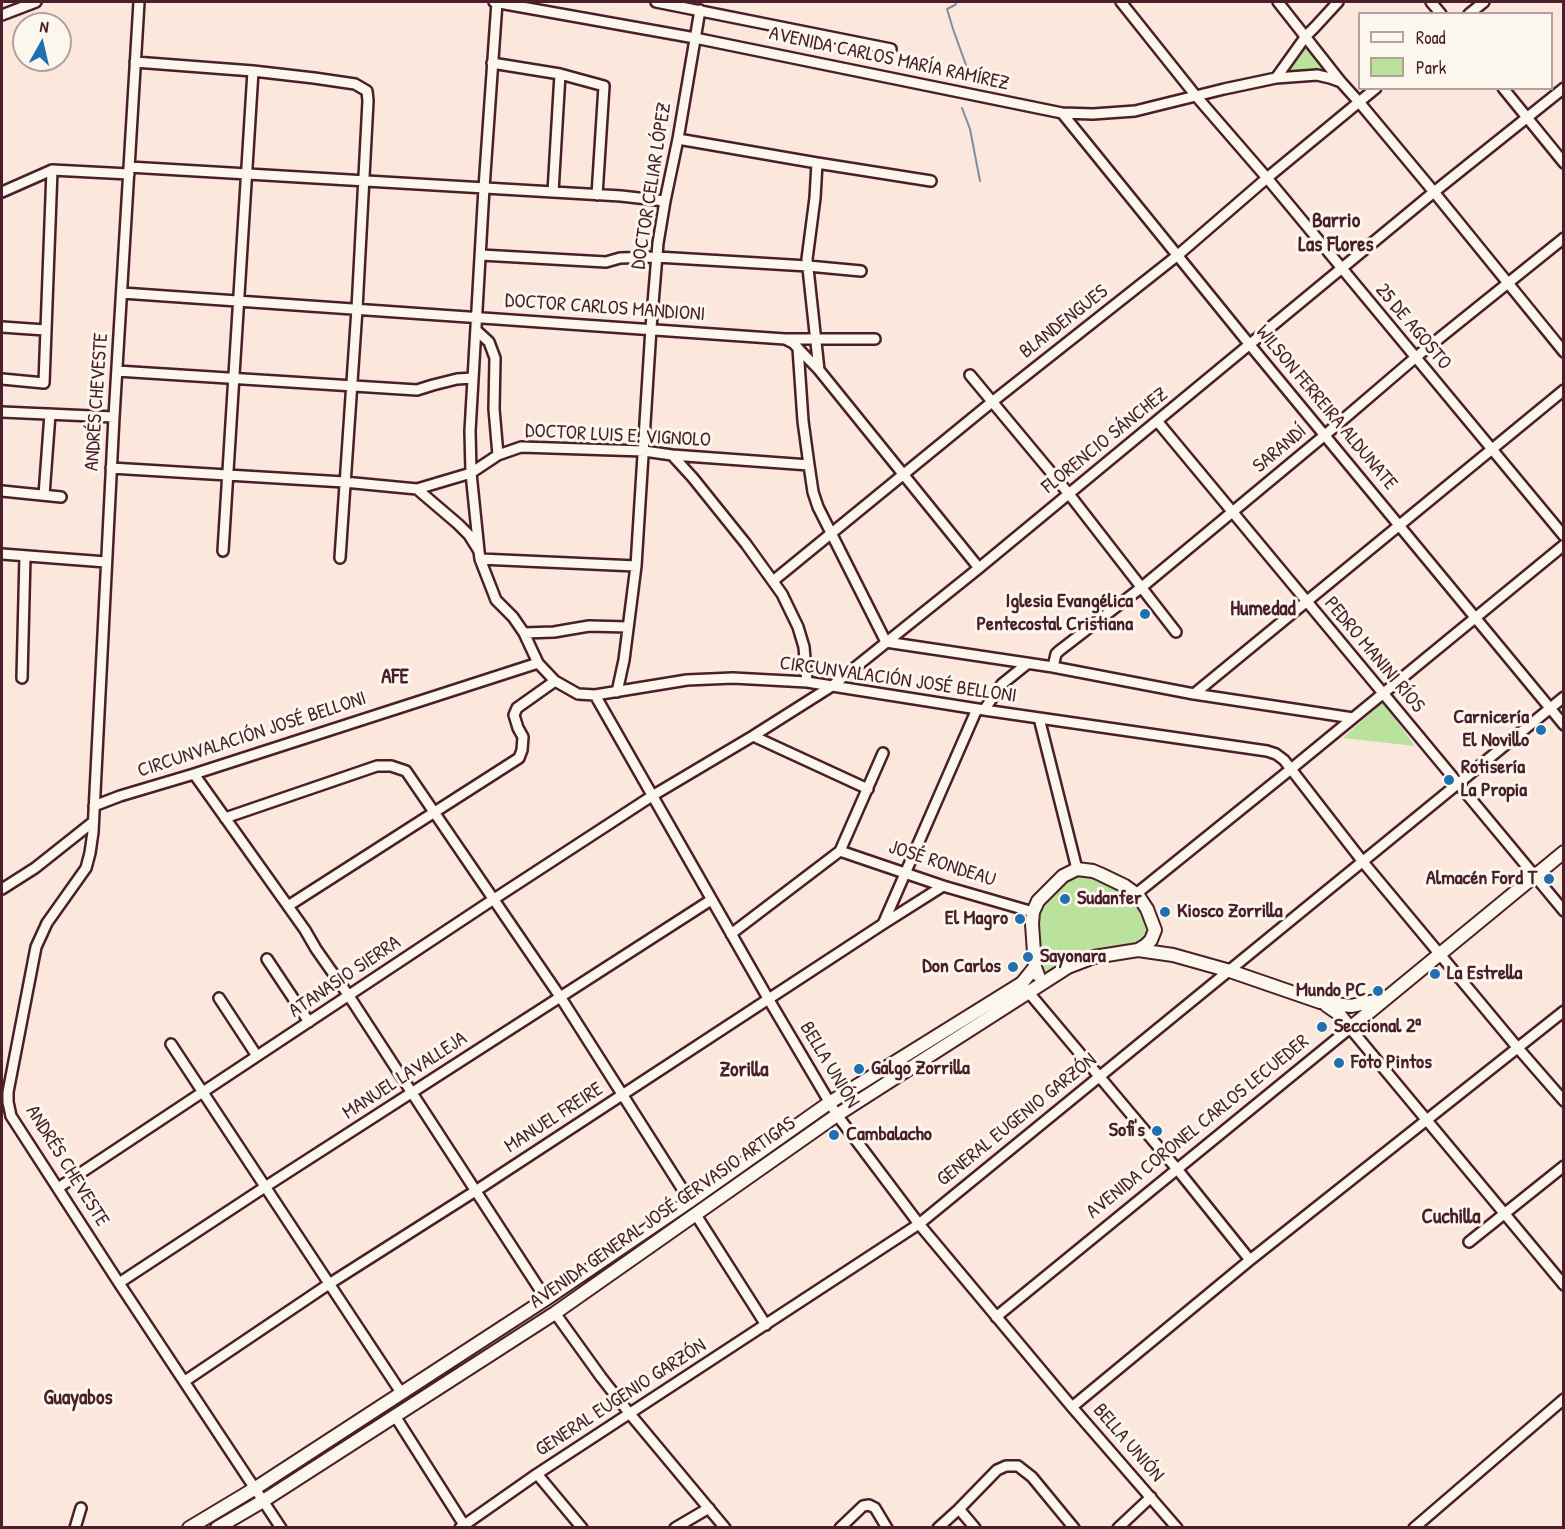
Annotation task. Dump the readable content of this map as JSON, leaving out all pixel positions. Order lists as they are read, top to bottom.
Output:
{
  "streets": {
    "main road": ["AVENIDA CORONEL CARLOS LECUEDER", "AVENIDA GENERAL JOSÉ GERVASIO ARTIGAS"],
    "street": [
      "AVENIDA CARLOS MARÍA RAMÍREZ",
      "DOCTOR CELIAR LÓPEZ",
      "DOCTOR CARLOS MANDIONI",
      "BLANDENGUES",
      "25 DE AGOSTO",
      "ANDRÉS CHEVESTE",
      "WILSON FERREIRA ALDUNATE",
      "DOCTOR LUIS E. VIGNOLO",
      "FLORENCIO SÁNCHEZ",
      "SARANDÍ",
      "PEDRO MANINI RÍOS",
      "CIRCUNVALACIÓN JOSÉ BELLONI",
      "JOSÉ RONDEAU",
      "ATANASIO SIERRA",
      "BELLA UNIÓN",
      "MANUEL LAVALLEJA",
      "MANUEL FREIRE",
      "GENERAL EUGENIO GARZÓN"
    ]
  },
  "crossings": [
    ["AVENIDA CARLOS MARÍA RAMÍREZ", "DOCTOR CELIAR LÓPEZ"],
    ["AVENIDA CARLOS MARÍA RAMÍREZ", "25 DE AGOSTO"],
    ["AVENIDA CARLOS MARÍA RAMÍREZ", "WILSON FERREIRA ALDUNATE"],
    ["DOCTOR CELIAR LÓPEZ", "DOCTOR CARLOS MANDIONI"],
    ["DOCTOR CELIAR LÓPEZ", "DOCTOR LUIS E. VIGNOLO"],
    ["DOCTOR CELIAR LÓPEZ", "CIRCUNVALACIÓN JOSÉ BELLONI"],
    ["DOCTOR CARLOS MANDIONI", "ANDRÉS CHEVESTE"],
    ["BLANDENGUES", "25 DE AGOSTO"],
    ["BLANDENGUES", "WILSON FERREIRA ALDUNATE"],
    ["25 DE AGOSTO", "FLORENCIO SÁNCHEZ"],
    ["25 DE AGOSTO", "SARANDÍ"],
    ["ANDRÉS CHEVESTE", "DOCTOR LUIS E. VIGNOLO"],
    ["ANDRÉS CHEVESTE", "CIRCUNVALACIÓN JOSÉ BELLONI"],
    ["ANDRÉS CHEVESTE", "ATANASIO SIERRA"],
    ["ANDRÉS CHEVESTE", "MANUEL LAVALLEJA"],
    ["ANDRÉS CHEVESTE", "MANUEL FREIRE"],
    ["ANDRÉS CHEVESTE", "AVENIDA GENERAL JOSÉ GERVASIO ARTIGAS"],
    ["WILSON FERREIRA ALDUNATE", "FLORENCIO SÁNCHEZ"],
    ["WILSON FERREIRA ALDUNATE", "SARANDÍ"],
    ["WILSON FERREIRA ALDUNATE", "GENERAL EUGENIO GARZÓN"],
    ["FLORENCIO SÁNCHEZ", "PEDRO MANINI RÍOS"],
    ["FLORENCIO SÁNCHEZ", "CIRCUNVALACIÓN JOSÉ BELLONI"],
    ["FLORENCIO SÁNCHEZ", "ATANASIO SIERRA"],
    ["FLORENCIO SÁNCHEZ", "BELLA UNIÓN"],
    ["SARANDÍ", "PEDRO MANINI RÍOS"],
    ["SARANDÍ", "CIRCUNVALACIÓN JOSÉ BELLONI"],
    ["PEDRO MANINI RÍOS", "GENERAL EUGENIO GARZÓN"],
    ["PEDRO MANINI RÍOS", "AVENIDA CORONEL CARLOS LECUEDER"],
    ["CIRCUNVALACIÓN JOSÉ BELLONI", "BELLA UNIÓN"],
    ["CIRCUNVALACIÓN JOSÉ BELLONI", "GENERAL EUGENIO GARZÓN"],
    ["CIRCUNVALACIÓN JOSÉ BELLONI", "AVENIDA CORONEL CARLOS LECUEDER"],
    ["JOSÉ RONDEAU", "MANUEL FREIRE"],
    ["ATANASIO SIERRA", "BELLA UNIÓN"],
    ["BELLA UNIÓN", "MANUEL LAVALLEJA"],
    ["BELLA UNIÓN", "MANUEL FREIRE"],
    ["BELLA UNIÓN", "GENERAL EUGENIO GARZÓN"],
    ["BELLA UNIÓN", "AVENIDA CORONEL CARLOS LECUEDER"],
    ["BELLA UNIÓN", "AVENIDA GENERAL JOSÉ GERVASIO ARTIGAS"]
  ],
  "districts": [
    "Barrio Las Flores",
    "Humedad",
    "AFE",
    "Zorilla",
    "Cuchilla",
    "Guayabos"
  ],
  "places": [
    "Iglesia Evangélica Pentecostal Cristiana",
    "Carnicería El Novillo",
    "Rotisería La Propia",
    "Almacén Ford T",
    "Sudanfer",
    "Kiosco Zorrilla",
    "El Magro",
    "Sayonara",
    "Don Carlos",
    "La Estrella",
    "Mundo PC",
    "Seccional 2ª",
    "Foto Pintos",
    "Galgo Zorrilla",
    "Sofi's",
    "Cambalacho"
  ],
  "legend": ["Road", "Park"],
  "north": "top"
}
